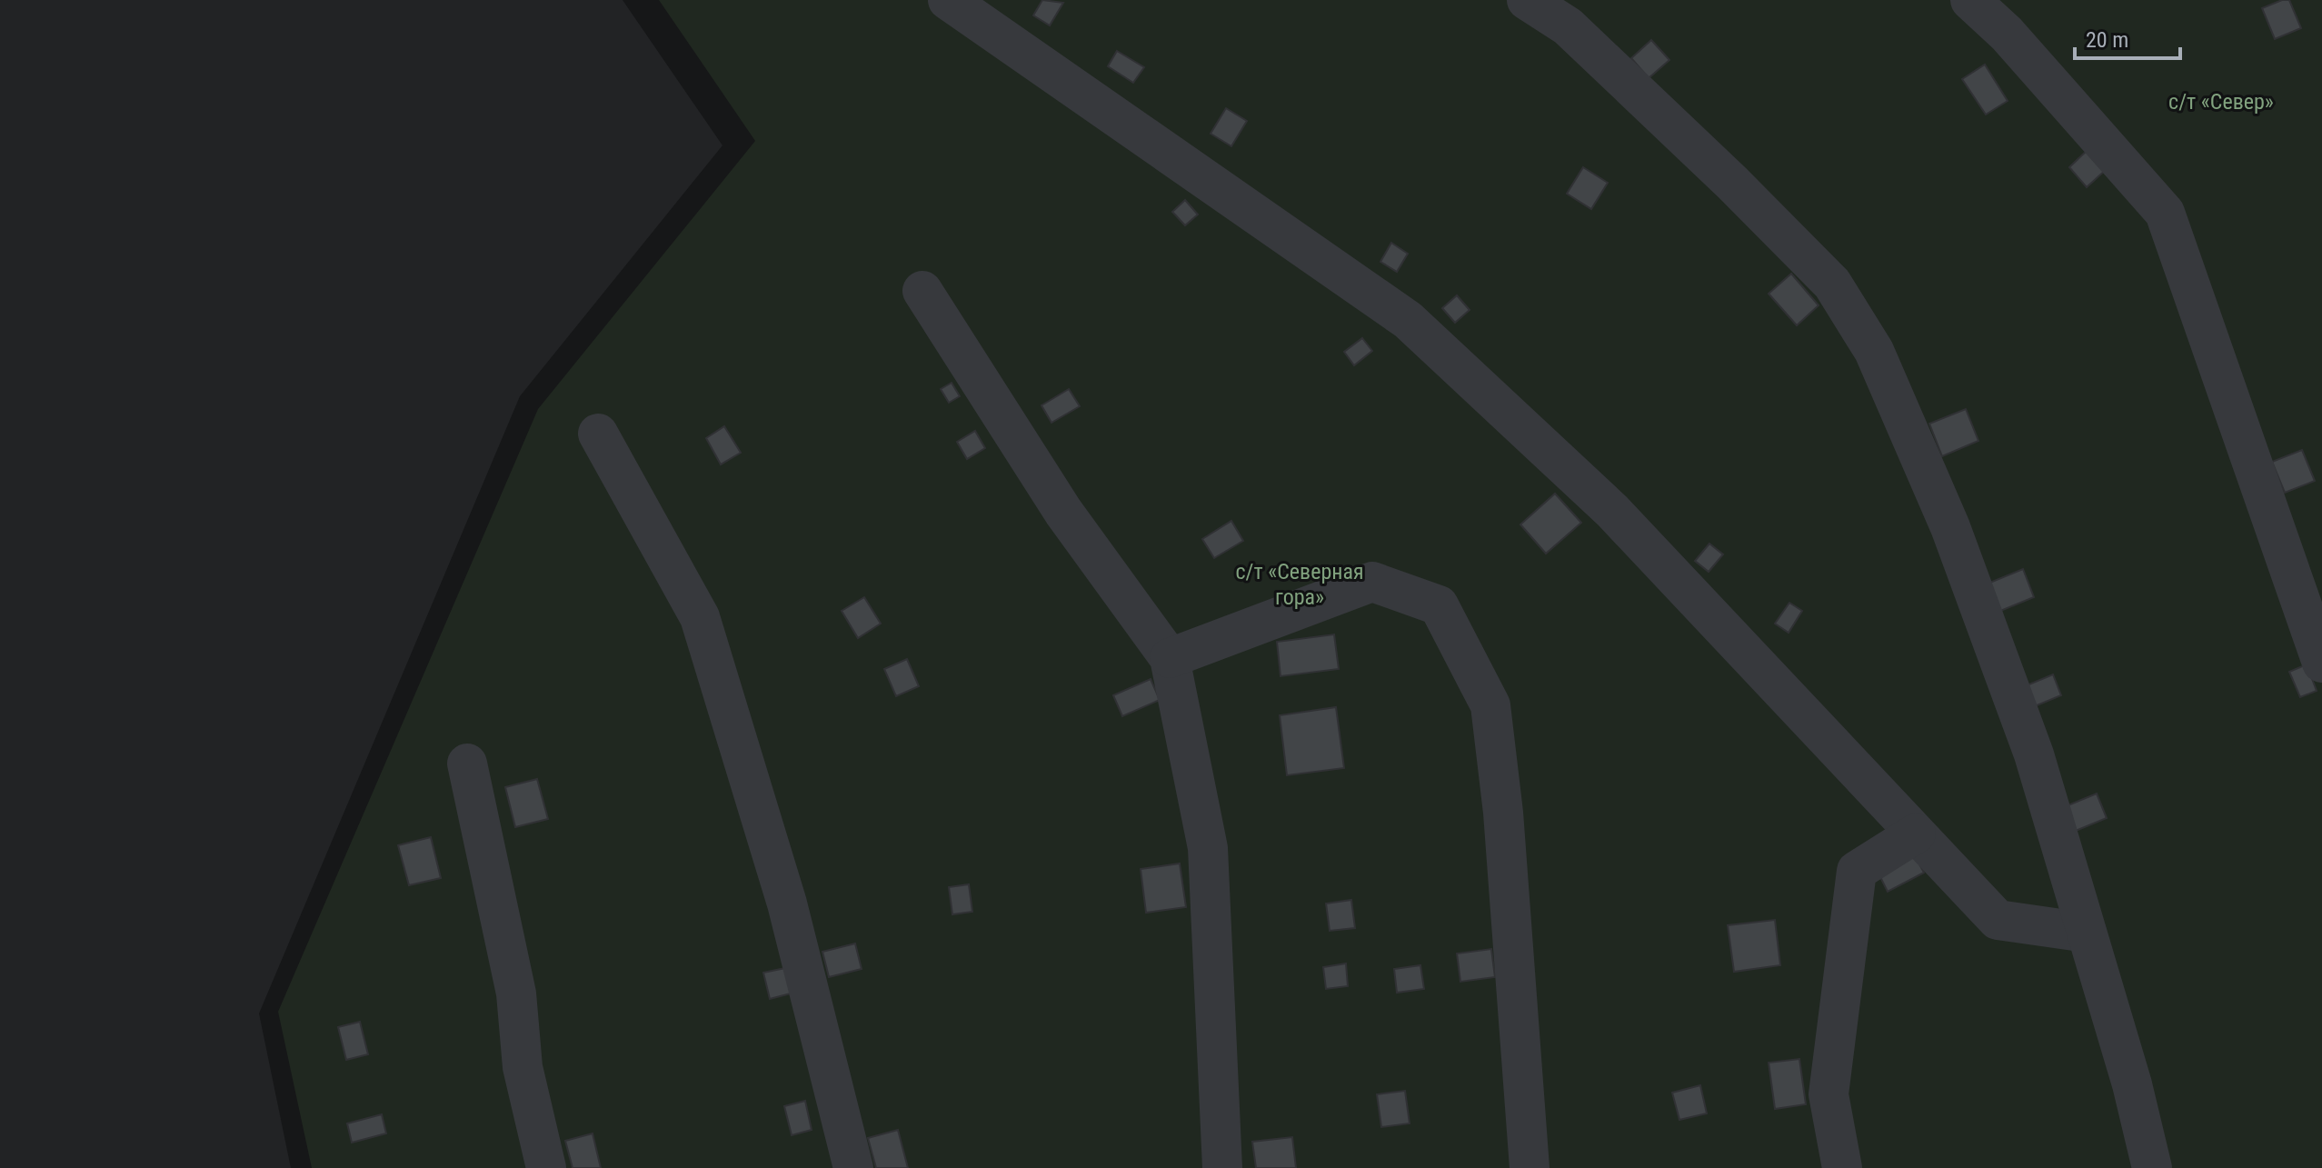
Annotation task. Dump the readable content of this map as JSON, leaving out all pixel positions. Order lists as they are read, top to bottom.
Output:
{
  "parks": ["с/т «Север»", "с/т «Северная гора»"],
  "scale_bar": "20 m"
}
